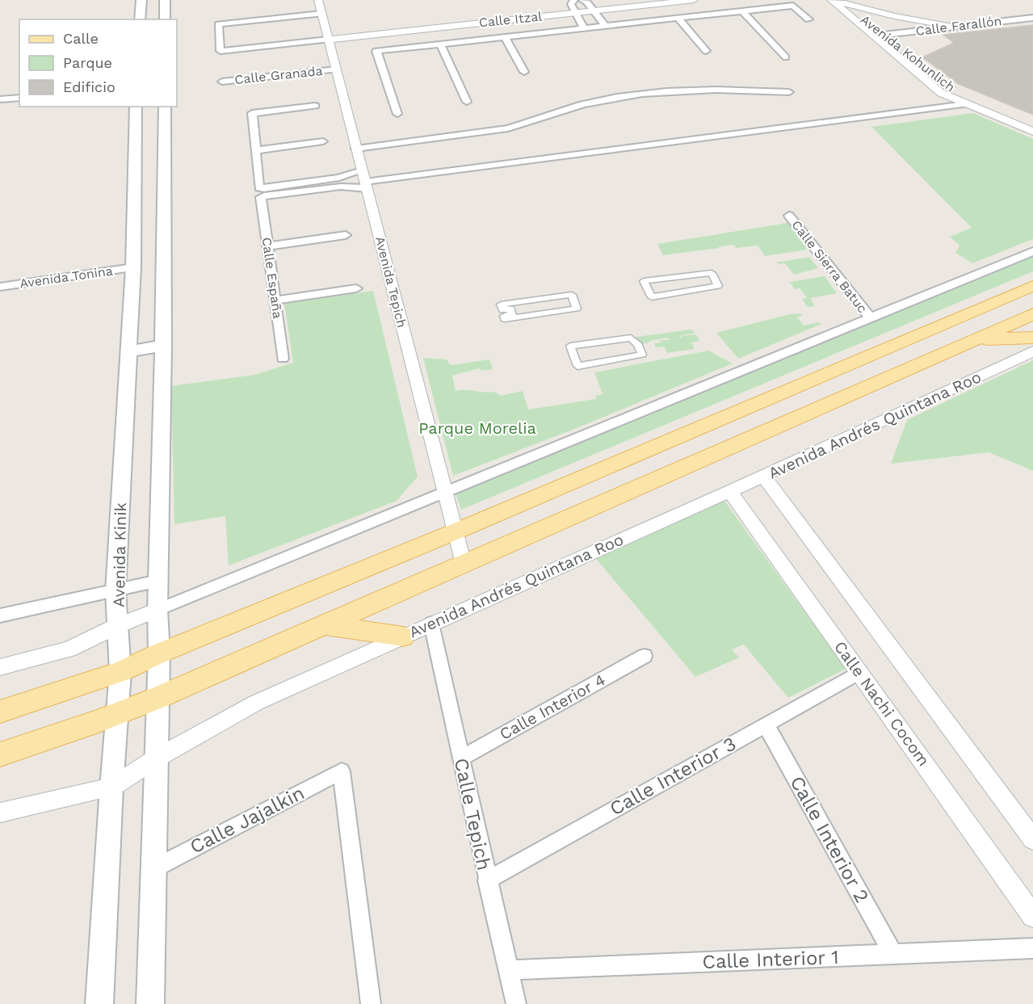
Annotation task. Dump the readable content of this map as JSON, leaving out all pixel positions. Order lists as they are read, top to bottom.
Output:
{
  "streets": {
    "main road": ["Avenida Kinik"],
    "street": [
      "Calle Itzal",
      "Calle Farallón",
      "Avenida Kohunlich",
      "Calle Granada",
      "Calle Sierra Batuc",
      "Avenida Tonina",
      "Calle España",
      "Avenida Tepich",
      "Avenida Andrés Quintana Roo",
      "Calle Nachi Cocom",
      "Calle Interior 4",
      "Calle Interior 3",
      "Calle Tepich",
      "Calle Jajalkin",
      "Calle Interior 2",
      "Calle Interior 1"
    ]
  },
  "crossings": [
    ["Calle Itzal", "Avenida Tepich"],
    ["Calle Farallón", "Avenida Kohunlich"],
    ["Calle Granada", "Avenida Tepich"],
    ["Avenida Tonina", "Avenida Kinik"],
    ["Avenida Andrés Quintana Roo", "Avenida Kinik"],
    ["Avenida Andrés Quintana Roo", "Calle Nachi Cocom"],
    ["Avenida Andrés Quintana Roo", "Calle Tepich"],
    ["Calle Nachi Cocom", "Calle Interior 3"],
    ["Calle Interior 4", "Calle Tepich"],
    ["Calle Interior 3", "Calle Tepich"],
    ["Calle Interior 3", "Calle Interior 2"],
    ["Calle Tepich", "Calle Interior 1"],
    ["Calle Interior 2", "Calle Interior 1"]
  ],
  "parks": ["Parque Morelia"],
  "legend": ["Calle", "Parque", "Edificio"]
}
